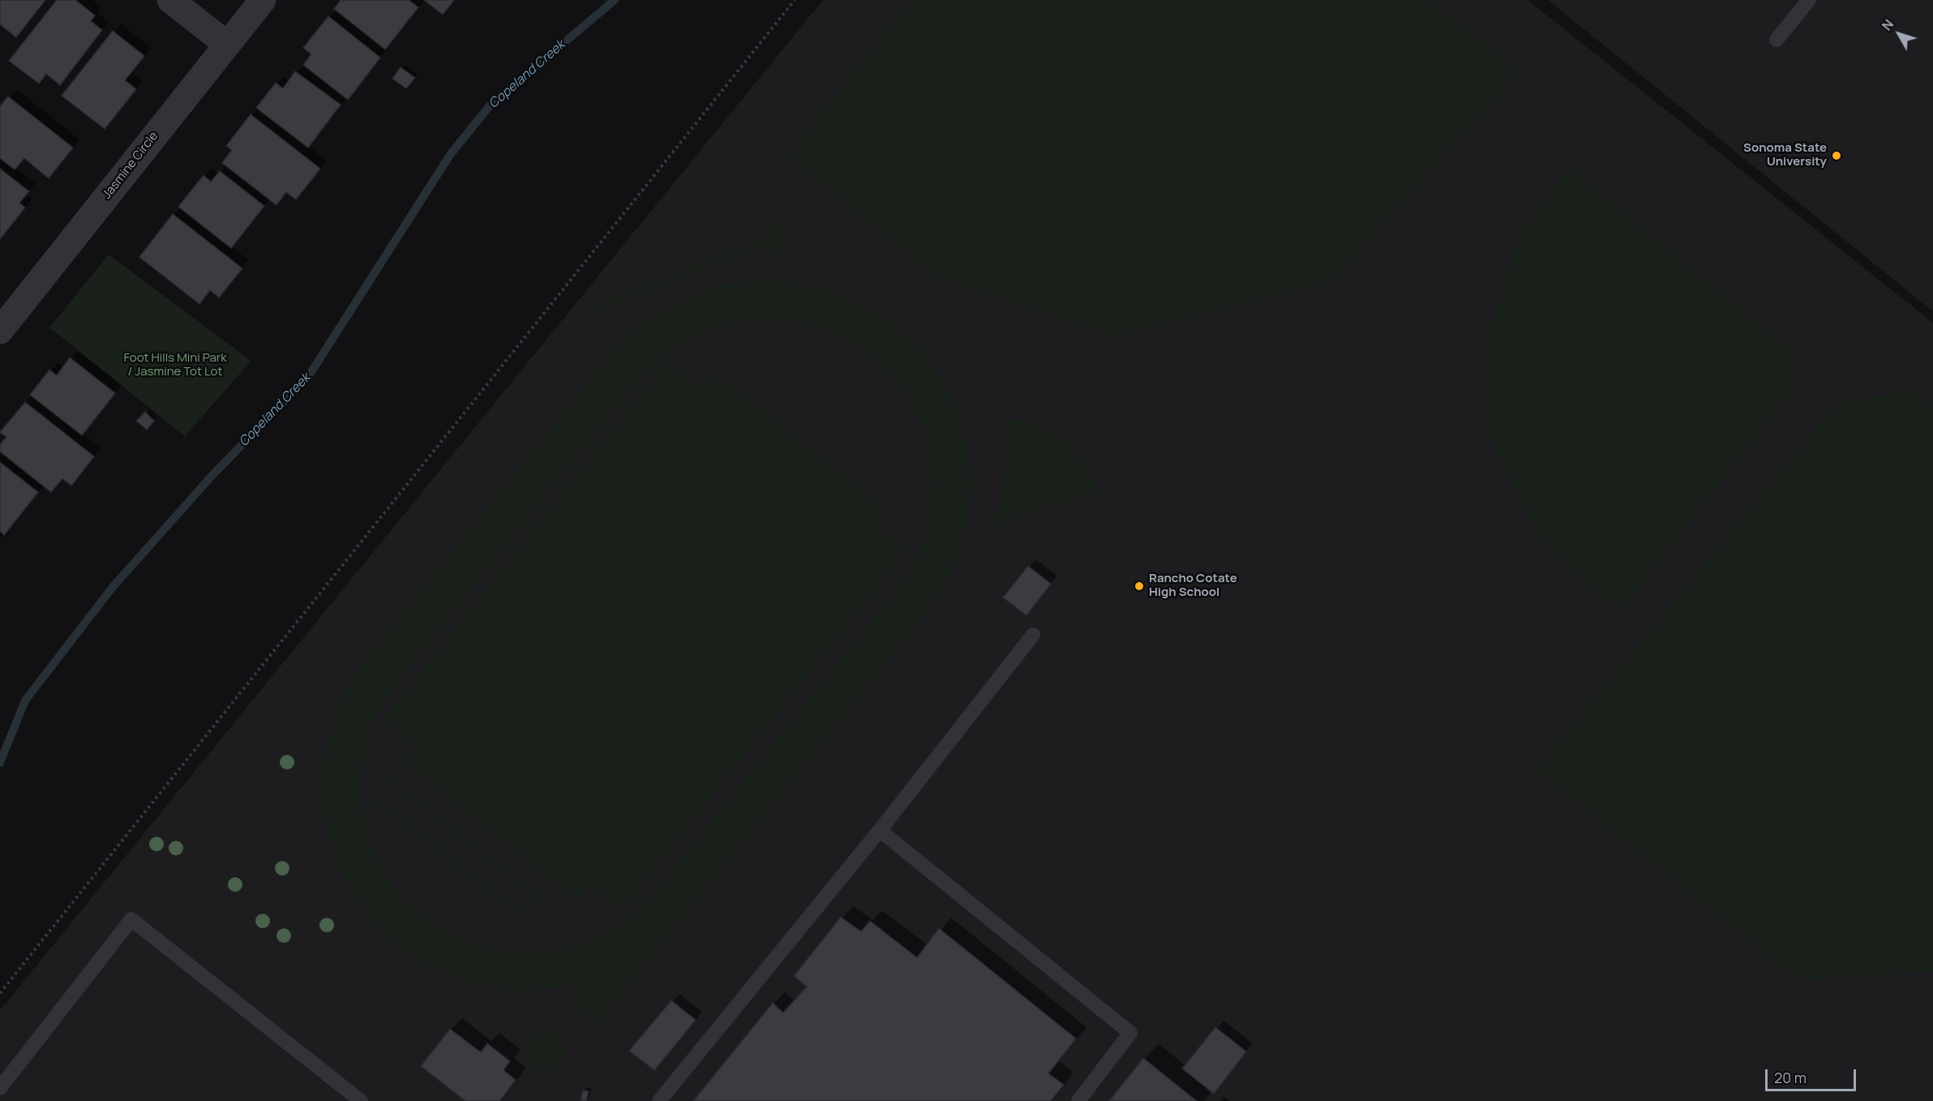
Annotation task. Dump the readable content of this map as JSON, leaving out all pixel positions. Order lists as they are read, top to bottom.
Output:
{
  "streets": {
    "street": ["Jasmine Circle"]
  },
  "water": ["Copeland Creek"],
  "parks": ["Foot Hills Mini Park / Jasmine Tot Lot"],
  "places": ["Sonoma State University", "Rancho Cotate High School"],
  "scale_bar": "20 m",
  "north": "top left"
}
